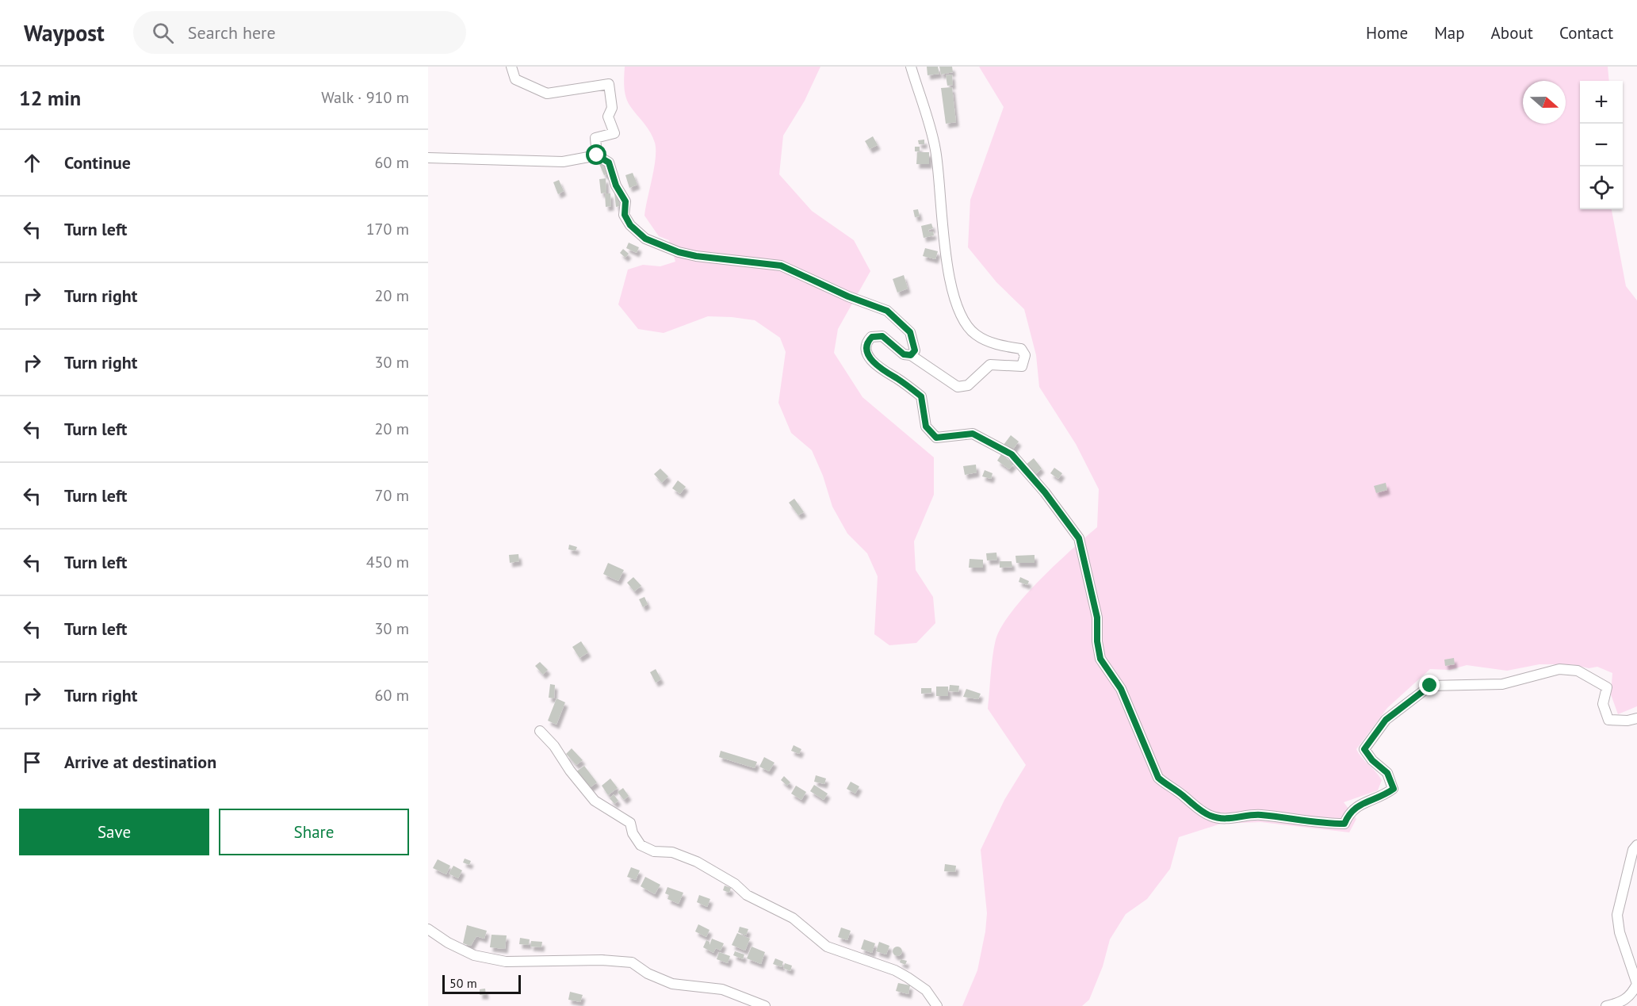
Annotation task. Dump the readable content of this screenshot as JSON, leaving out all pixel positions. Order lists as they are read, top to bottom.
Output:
{
  "scale_bar": "50 m",
  "north": "right",
  "page": {
    "header": "Waypost",
    "search": "Search here",
    "nav": [
      "Home",
      "Map",
      "About",
      "Contact"
    ],
    "heading": ["12 min", "Walk · 910 m"],
    "map_buttons": ["+", "−"],
    "list": [
      ["Continue", "60 m"],
      ["Turn left", "170 m"],
      ["Turn right", "20 m"],
      ["Turn right", "30 m"],
      ["Turn left", "20 m"],
      ["Turn left", "70 m"],
      ["Turn left", "450 m"],
      ["Turn left", "30 m"],
      ["Turn right", "60 m"],
      "Arrive at destination"
    ],
    "buttons": ["Save", "Share"],
    "scale": "50 m"
  }
}
